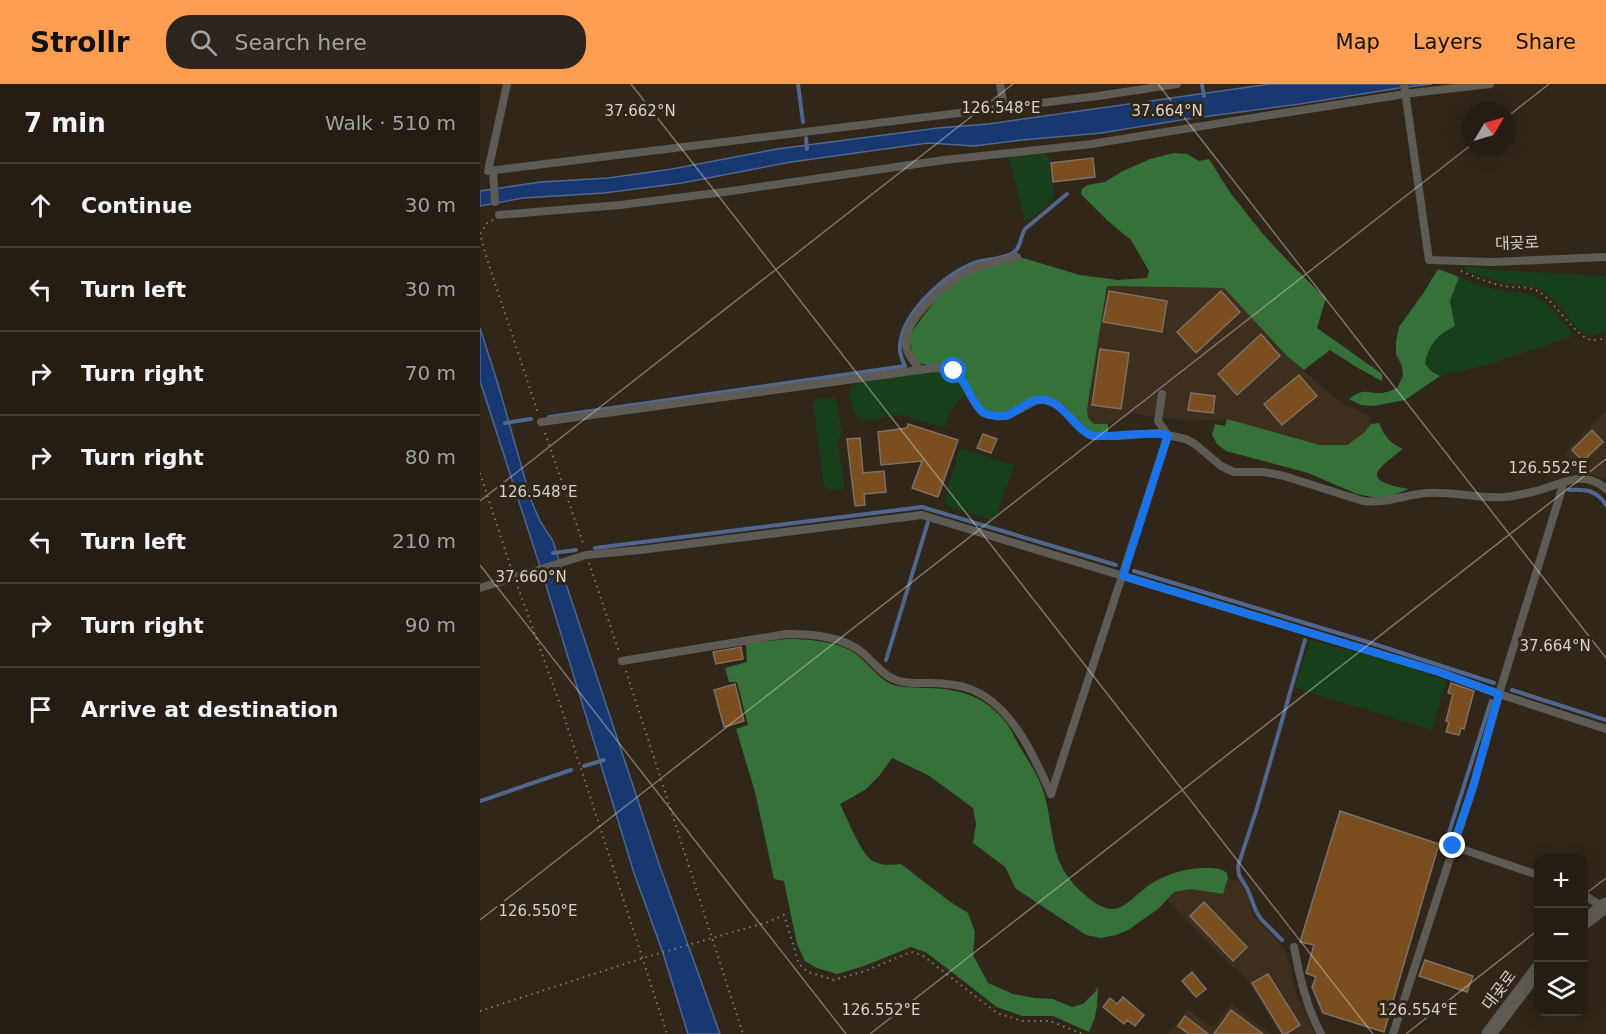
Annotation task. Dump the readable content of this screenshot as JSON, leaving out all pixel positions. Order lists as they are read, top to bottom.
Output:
{
  "streets": {
    "street": ["대곶로"]
  },
  "north": "top right",
  "page": {
    "header": "Strollr",
    "search": "Search here",
    "nav": ["Map", "Layers", "Share"],
    "heading": ["7 min", "Walk · 510 m"],
    "list": [
      ["Continue", "30 m"],
      ["Turn left", "30 m"],
      ["Turn right", "70 m"],
      ["Turn right", "80 m"],
      ["Turn left", "210 m"],
      ["Turn right", "90 m"],
      "Arrive at destination"
    ],
    "map_buttons": ["+", "−"]
  },
  "coordinates": [
    "126.548°E",
    "37.662°N",
    "37.664°N",
    "126.552°E",
    "37.660°N",
    "126.550°E",
    "126.554°E"
  ]
}
